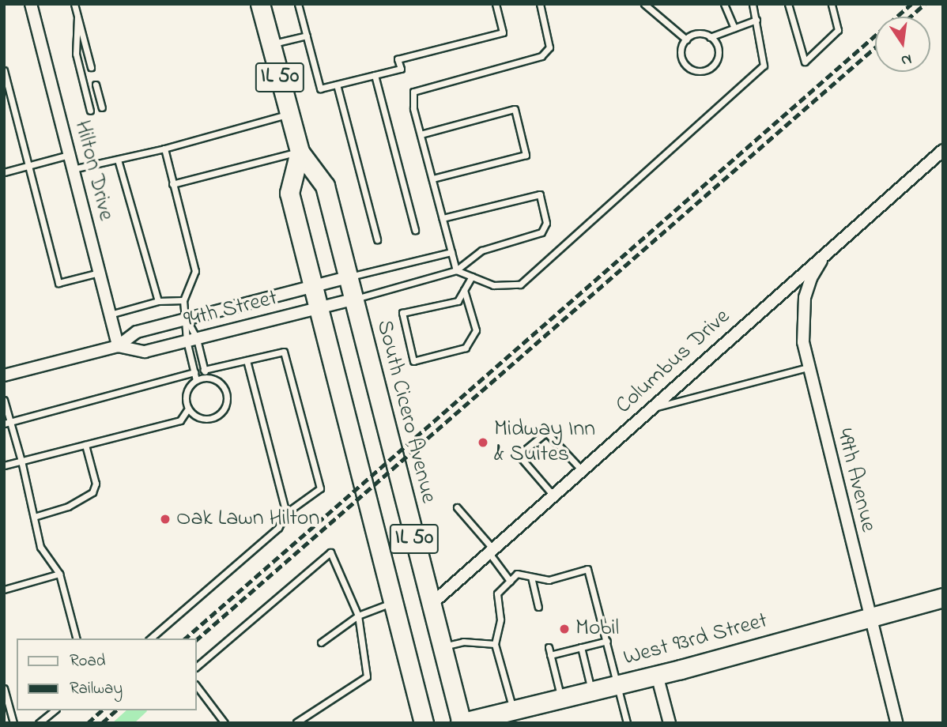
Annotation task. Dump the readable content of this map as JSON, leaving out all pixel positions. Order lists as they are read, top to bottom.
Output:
{
  "streets": {
    "main road": ["IL 50", "South Cicero Avenue", "West 93rd Street"],
    "street": [
      "Hilton Drive",
      "94th Street",
      "Columbus Drive",
      "49th Avenue"
    ]
  },
  "crossings": [
    ["Hilton Drive", "94th Street"],
    ["94th Street", "South Cicero Avenue"],
    ["Columbus Drive", "South Cicero Avenue"],
    ["Columbus Drive", "49th Avenue"],
    ["South Cicero Avenue", "West 93rd Street"],
    ["49th Avenue", "West 93rd Street"]
  ],
  "places": ["Midway Inn & Suites", "Oak Lawn Hilton", "Mobil"],
  "legend": ["Road", "Railway"],
  "north": "bottom"
}
